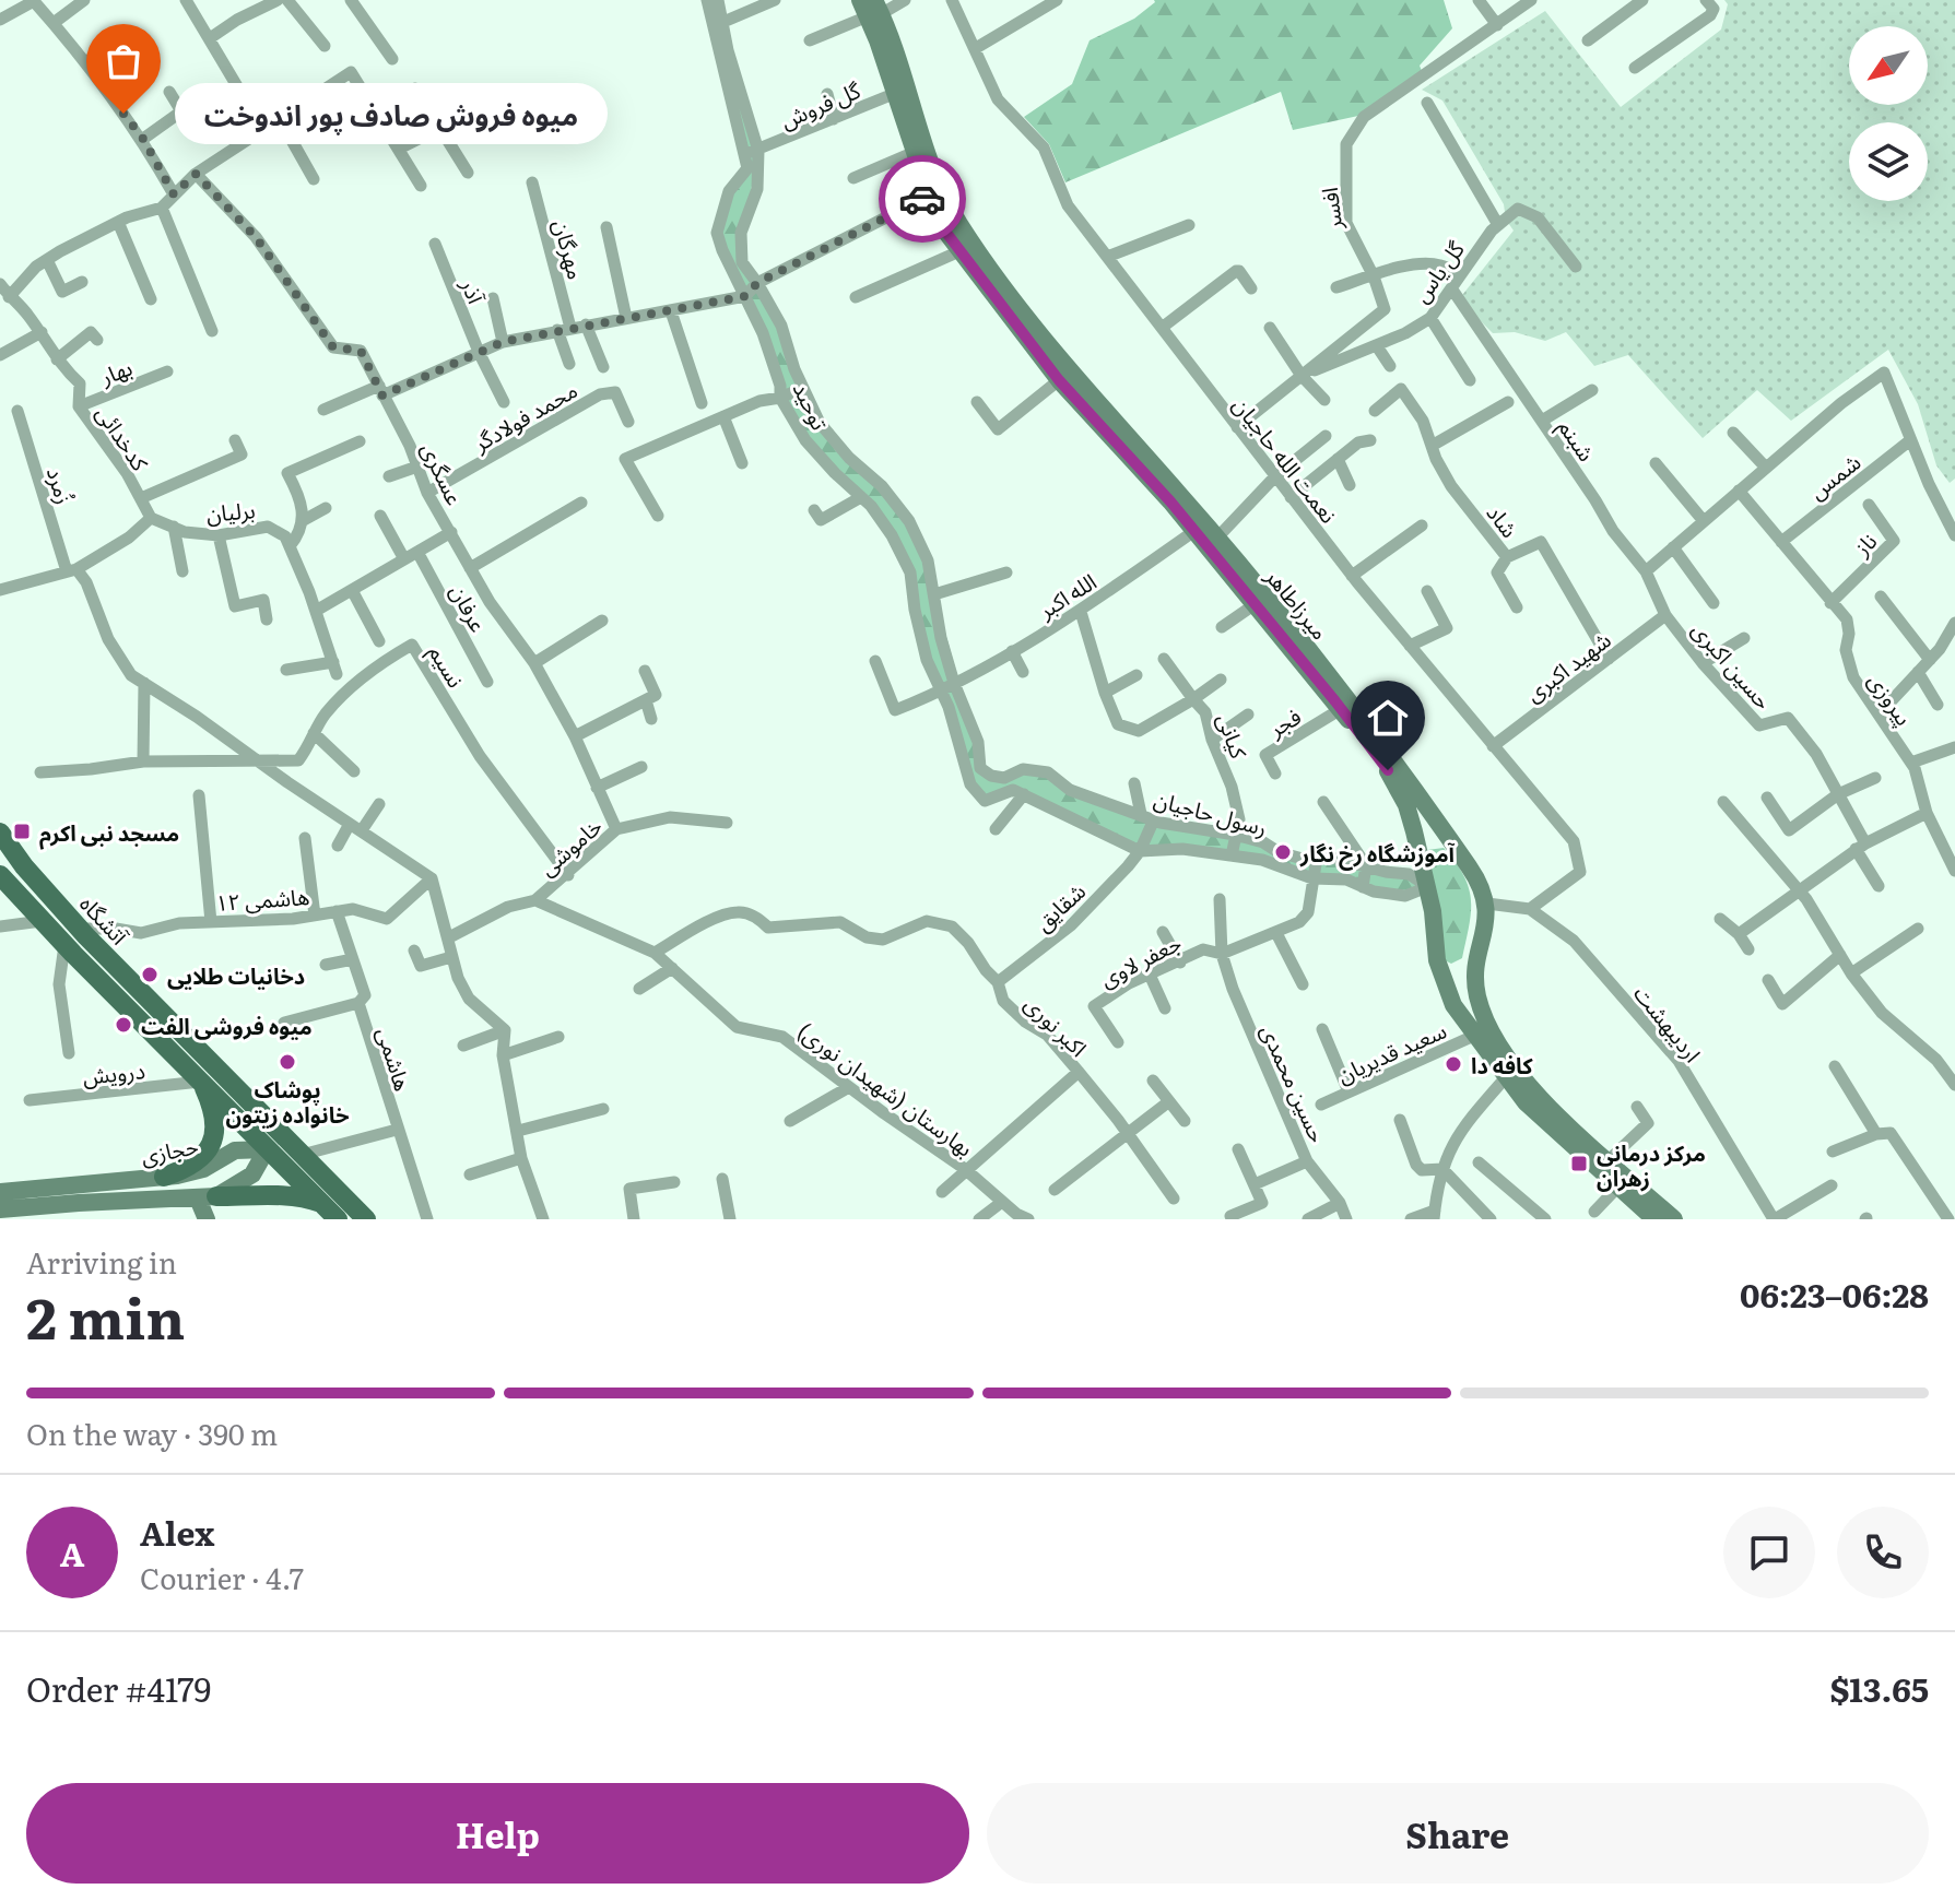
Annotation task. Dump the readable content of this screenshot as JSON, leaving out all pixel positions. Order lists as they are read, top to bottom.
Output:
{
  "streets": {
    "main road": ["میرزاطاهر", "آتشگاه", "حجازی"],
    "street": [
      "گل فروش",
      "افسر",
      "مهرگان",
      "گل یاس",
      "آذر",
      "بهار",
      "توحید",
      "محمد فولادگر",
      "کدخدائی",
      "شبنم",
      "نعمت الله حاجیان",
      "عسگری",
      "شمس",
      "زُمرد",
      "برلیان",
      "شاد",
      "ناز",
      "الله اکبر",
      "عرفان",
      "حسین اکبری",
      "نسیم",
      "شهید اکبری",
      "پیروزی",
      "فجر",
      "کیانی",
      "رسول حاجیان",
      "خاموشی",
      "۱۲ هاشمی",
      "شقایق",
      "جعفر لاوی",
      "اردیبهشت",
      "اکبر نوری",
      "سعید قدیریان",
      "هاشمی",
      "درویش",
      "حسین محمدی",
      "بهارستان (شهیدان نوری)"
    ]
  },
  "crossings": [
    ["گل فروش", "توحید"],
    ["گل فروش", "میرزاطاهر"],
    ["افسر", "گل یاس"],
    ["افسر", "نعمت الله حاجیان"],
    ["گل یاس", "شبنم"],
    ["بهار", "کدخدائی"],
    ["توحید", "الله اکبر"],
    ["توحید", "رسول حاجیان"],
    ["محمد فولادگر", "عسگری"],
    ["کدخدائی", "برلیان"],
    ["شبنم", "حسین اکبری"],
    ["شبنم", "شهید اکبری"],
    ["نعمت الله حاجیان", "شهید اکبری"],
    ["نعمت الله حاجیان", "اردیبهشت"],
    ["عسگری", "خاموشی"],
    ["شمس", "پیروزی"],
    ["زُمرد", "نسیم"],
    ["زُمرد", "۱۲ هاشمی"],
    ["شاد", "شهید اکبری"],
    ["ناز", "پیروزی"],
    ["الله اکبر", "میرزاطاهر"],
    ["الله اکبر", "کیانی"],
    ["میرزاطاهر", "فجر"],
    ["میرزاطاهر", "رسول حاجیان"],
    ["میرزاطاهر", "اردیبهشت"],
    ["میرزاطاهر", "سعید قدیریان"],
    ["حسین اکبری", "شهید اکبری"],
    ["نسیم", "خاموشی"],
    ["کیانی", "رسول حاجیان"],
    ["رسول حاجیان", "شقایق"],
    ["رسول حاجیان", "جعفر لاوی"],
    ["خاموشی", "بهارستان (شهیدان نوری)"],
    ["۱۲ هاشمی", "آتشگاه"],
    ["۱۲ هاشمی", "هاشمی"],
    ["شقایق", "اکبر نوری"],
    ["جعفر لاوی", "حسین محمدی"],
    ["اکبر نوری", "بهارستان (شهیدان نوری)"]
  ],
  "places": {
    "other": [
      "میوه فروش صادف پور اندوخت",
      "آموزشگاه رخ نگار",
      "دخانیات طلایی",
      "میوه فروشی الفت",
      "پوشاک خانواده زیتون",
      "کافه دا"
    ],
    "transit": ["مسجد نبی اکرم", "مرکز درمانی زهران"]
  },
  "north": "bottom left",
  "page": {
    "bubble": "میوه فروش صادف پور اندوخت",
    "heading": ["2 min", "Arriving in", "06:23–06:28"],
    "panel": [
      "Alex",
      "Courier · 4.7",
      "Order #4179",
      "$13.65"
    ],
    "bar": "On the way · 390 m",
    "round": "A",
    "buttons": ["Help", "Share"]
  }
}
